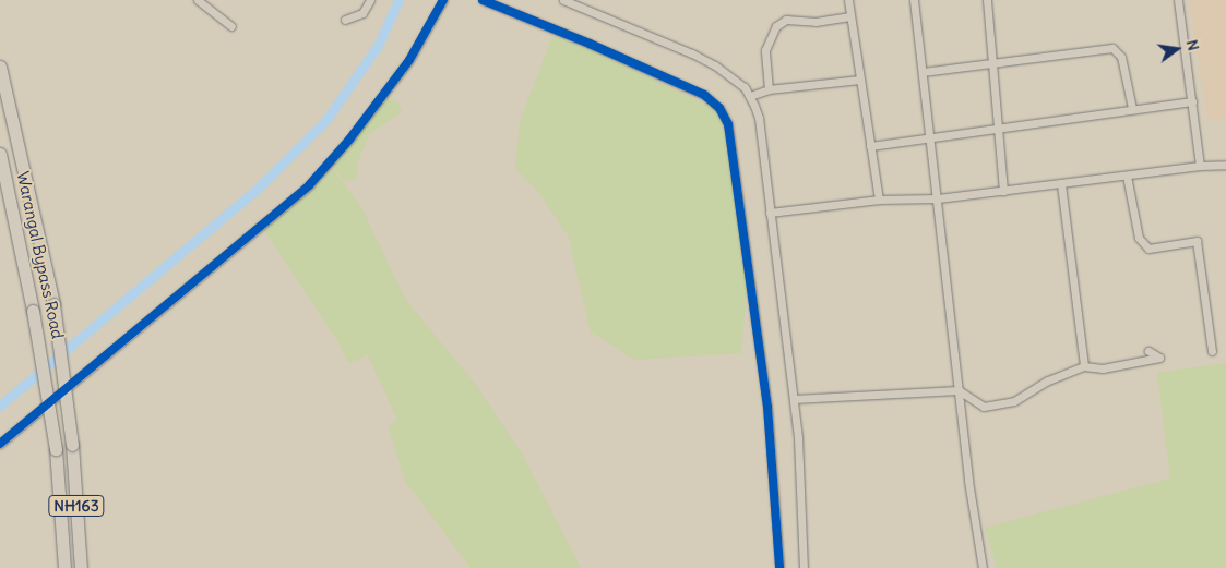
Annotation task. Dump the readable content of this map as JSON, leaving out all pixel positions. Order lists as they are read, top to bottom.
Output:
{
  "streets": {
    "highway": ["Warangal Bypass Road", "NH163"]
  },
  "north": "right"
}
